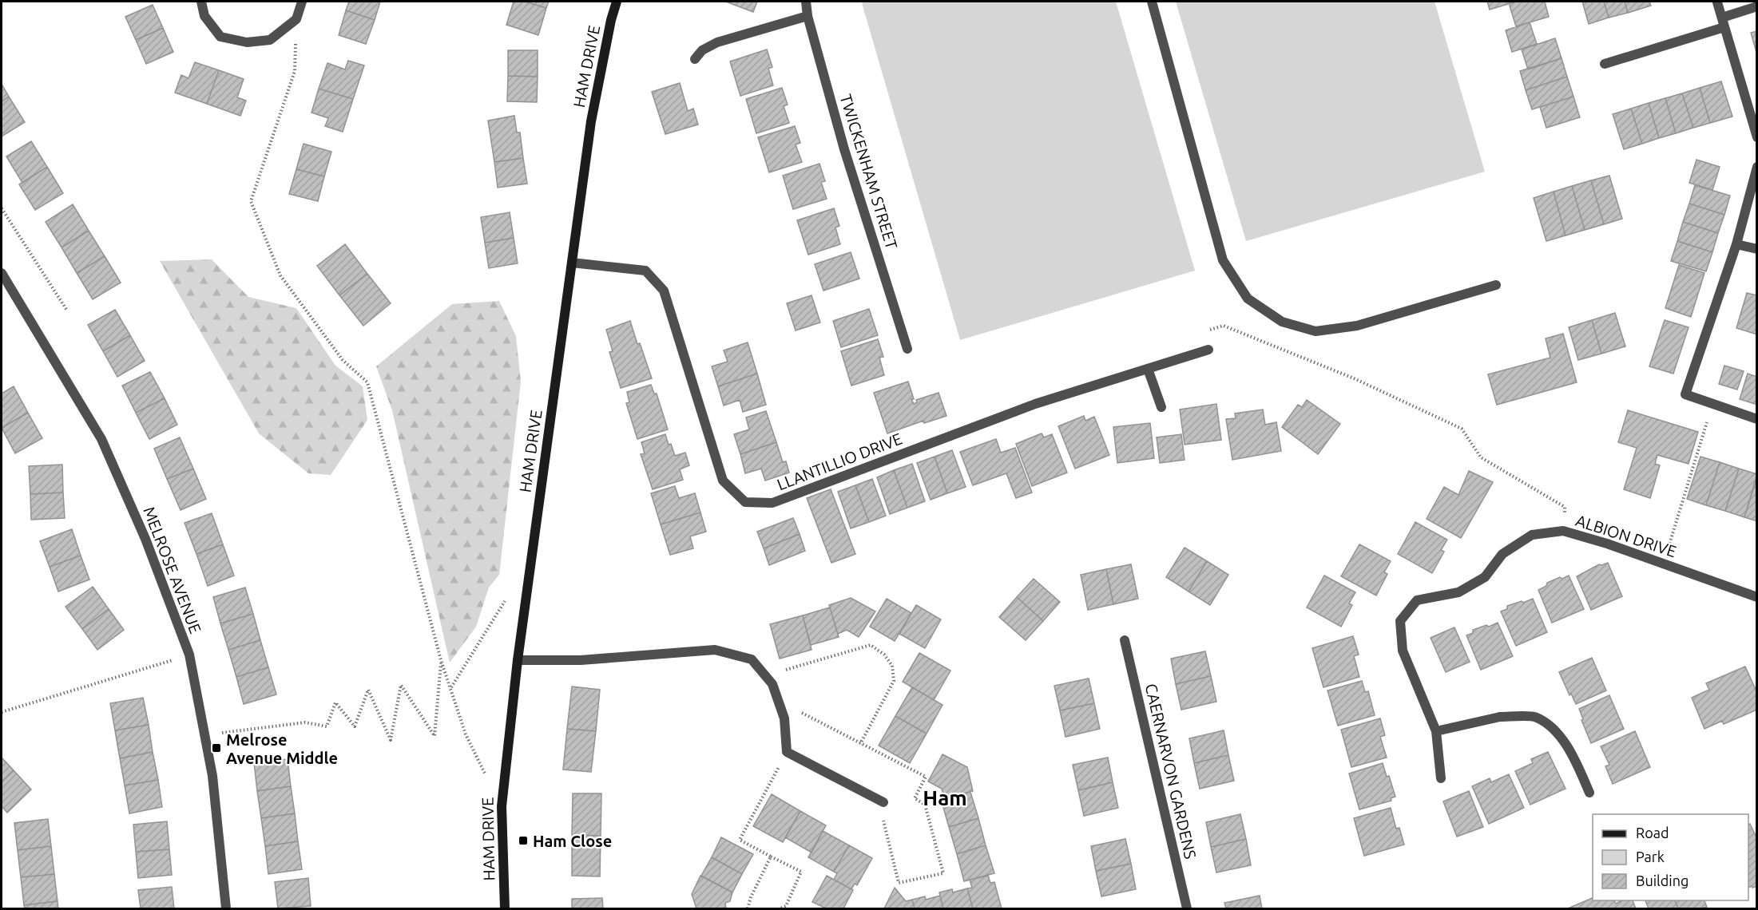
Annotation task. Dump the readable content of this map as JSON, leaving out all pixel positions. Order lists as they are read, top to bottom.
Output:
{
  "streets": {
    "street": [
      "HAM DRIVE",
      "TWICKENHAM STREET",
      "LLANTILLIO DRIVE",
      "ALBION DRIVE",
      "MELROSE AVENUE",
      "CAERNARVON GARDENS"
    ]
  },
  "crossings": [
    ["HAM DRIVE", "LLANTILLIO DRIVE"]
  ],
  "districts": ["Ham"],
  "places": {
    "transit": ["Melrose Avenue Middle", "Ham Close"]
  },
  "legend": ["Road", "Park", "Building"]
}
